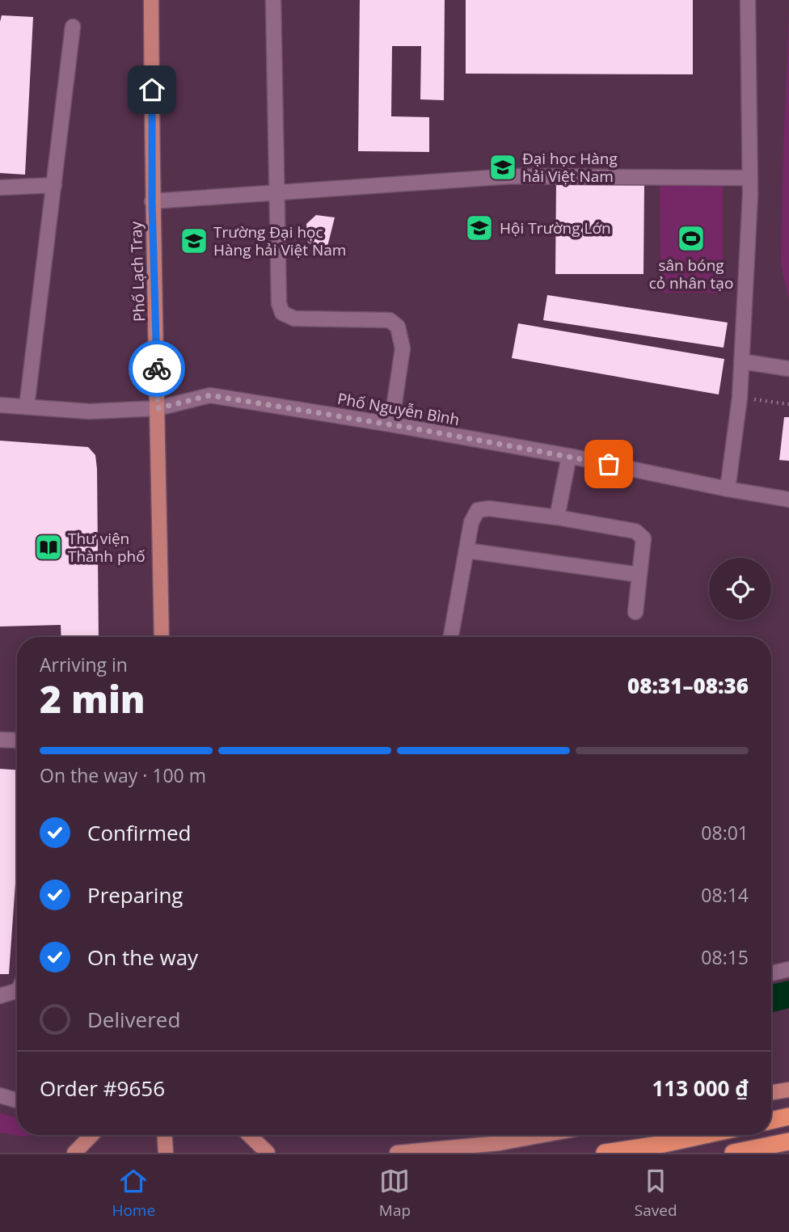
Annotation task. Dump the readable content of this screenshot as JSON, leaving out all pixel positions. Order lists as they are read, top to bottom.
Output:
{
  "streets": {
    "main road": ["Phố Lạch Tray"],
    "street": ["Phố Nguyễn Bình"]
  },
  "crossings": [
    ["Phố Lạch Tray", "Phố Nguyễn Bình"]
  ],
  "places": {
    "school or university": ["Đại học Hàng hải Việt Nam", "Hội Trường Lớn", "Trường Đại học Hàng hải Việt Nam"],
    "sports": ["sân bóng cỏ nhân tạo"],
    "library": ["Thư viện Thành phố"]
  },
  "page": {
    "heading": ["2 min", "Arriving in", "08:31–08:36"],
    "panel": ["Order #9656", "113 000 ₫"],
    "bar": "On the way · 100 m",
    "list": [
      ["Confirmed", "08:01"],
      ["Preparing", "08:14"],
      ["On the way", "08:15"],
      "Delivered"
    ],
    "tabs": ["Home", "Map", "Saved"]
  }
}
